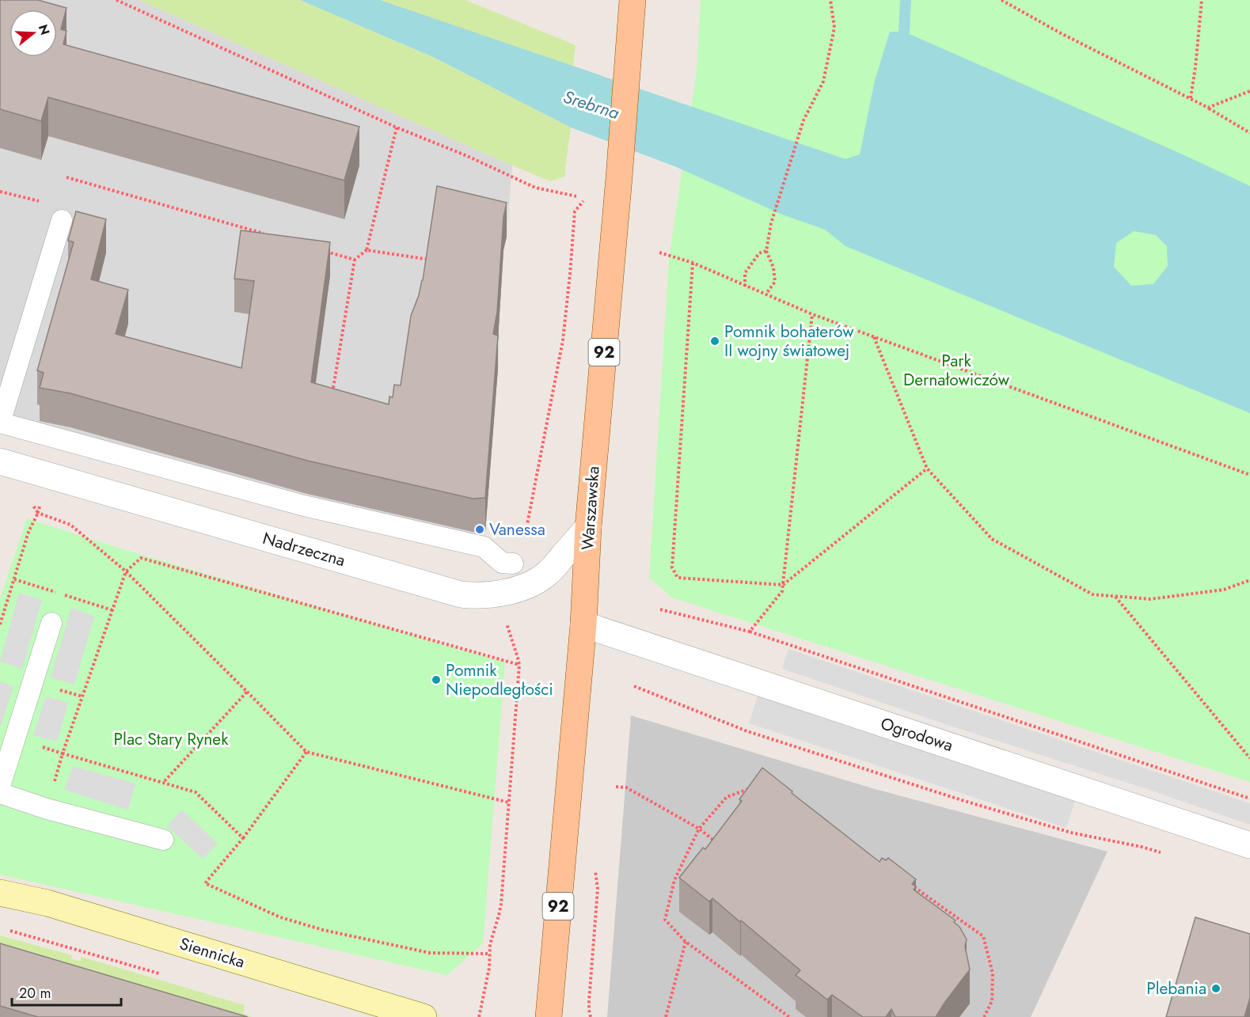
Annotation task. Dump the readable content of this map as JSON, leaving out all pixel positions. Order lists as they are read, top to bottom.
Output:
{
  "streets": {
    "main road": ["92", "Warszawska", "Siennicka"],
    "street": ["Nadrzeczna", "Ogrodowa"]
  },
  "crossings": [
    ["Warszawska", "Nadrzeczna"],
    ["Warszawska", "Ogrodowa"]
  ],
  "water": ["Srebrna"],
  "parks": ["Park Dernałowiczów", "Plac Stary Rynek"],
  "places": [
    "Pomnik bohaterów II wojny światowej",
    "Vanessa",
    "Pomnik Niepodległości",
    "Plebania"
  ],
  "scale_bar": "20 m",
  "north": "right"
}
